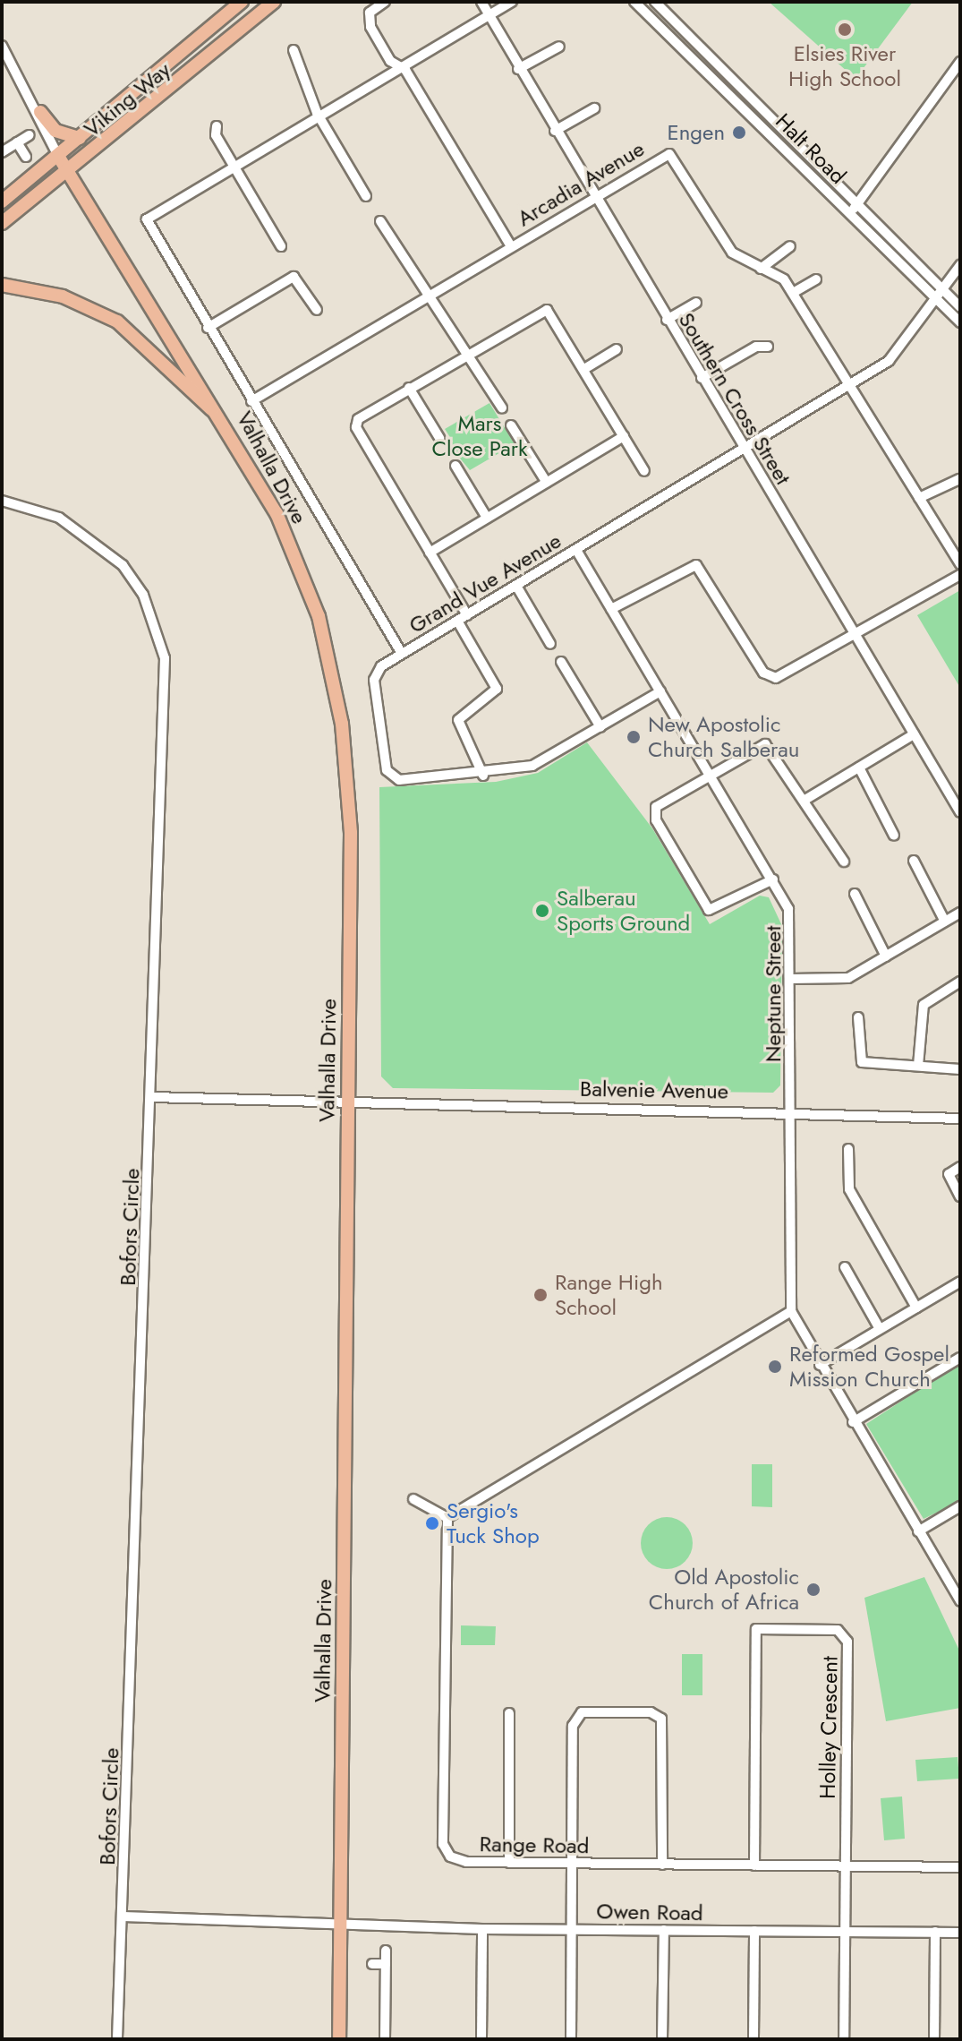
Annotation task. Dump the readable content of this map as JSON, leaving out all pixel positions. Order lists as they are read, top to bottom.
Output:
{
  "streets": {
    "main road": ["Viking Way", "Valhalla Drive"],
    "street": [
      "Halt Road",
      "Arcadia Avenue",
      "Southern Cross Street",
      "Grand Vue Avenue",
      "Neptune Street",
      "Balvenie Avenue",
      "Bofors Circle",
      "Holley Crescent",
      "Range Road",
      "Owen Road"
    ]
  },
  "crossings": [
    ["Viking Way", "Valhalla Drive"],
    ["Halt Road", "Grand Vue Avenue"],
    ["Arcadia Avenue", "Southern Cross Street"],
    ["Arcadia Avenue", "Grand Vue Avenue"],
    ["Southern Cross Street", "Grand Vue Avenue"],
    ["Valhalla Drive", "Balvenie Avenue"],
    ["Valhalla Drive", "Owen Road"],
    ["Grand Vue Avenue", "Neptune Street"],
    ["Neptune Street", "Balvenie Avenue"],
    ["Balvenie Avenue", "Bofors Circle"],
    ["Bofors Circle", "Owen Road"],
    ["Holley Crescent", "Range Road"],
    ["Holley Crescent", "Owen Road"]
  ],
  "parks": ["Mars Close Park"],
  "places": [
    "Elsies River High School",
    "Engen",
    "New Apostolic Church Salberau",
    "Salberau Sports Ground",
    "Range High School",
    "Reformed Gospel Mission Church",
    "Sergio's Tuck Shop",
    "Old Apostolic Church of Africa"
  ]
}
